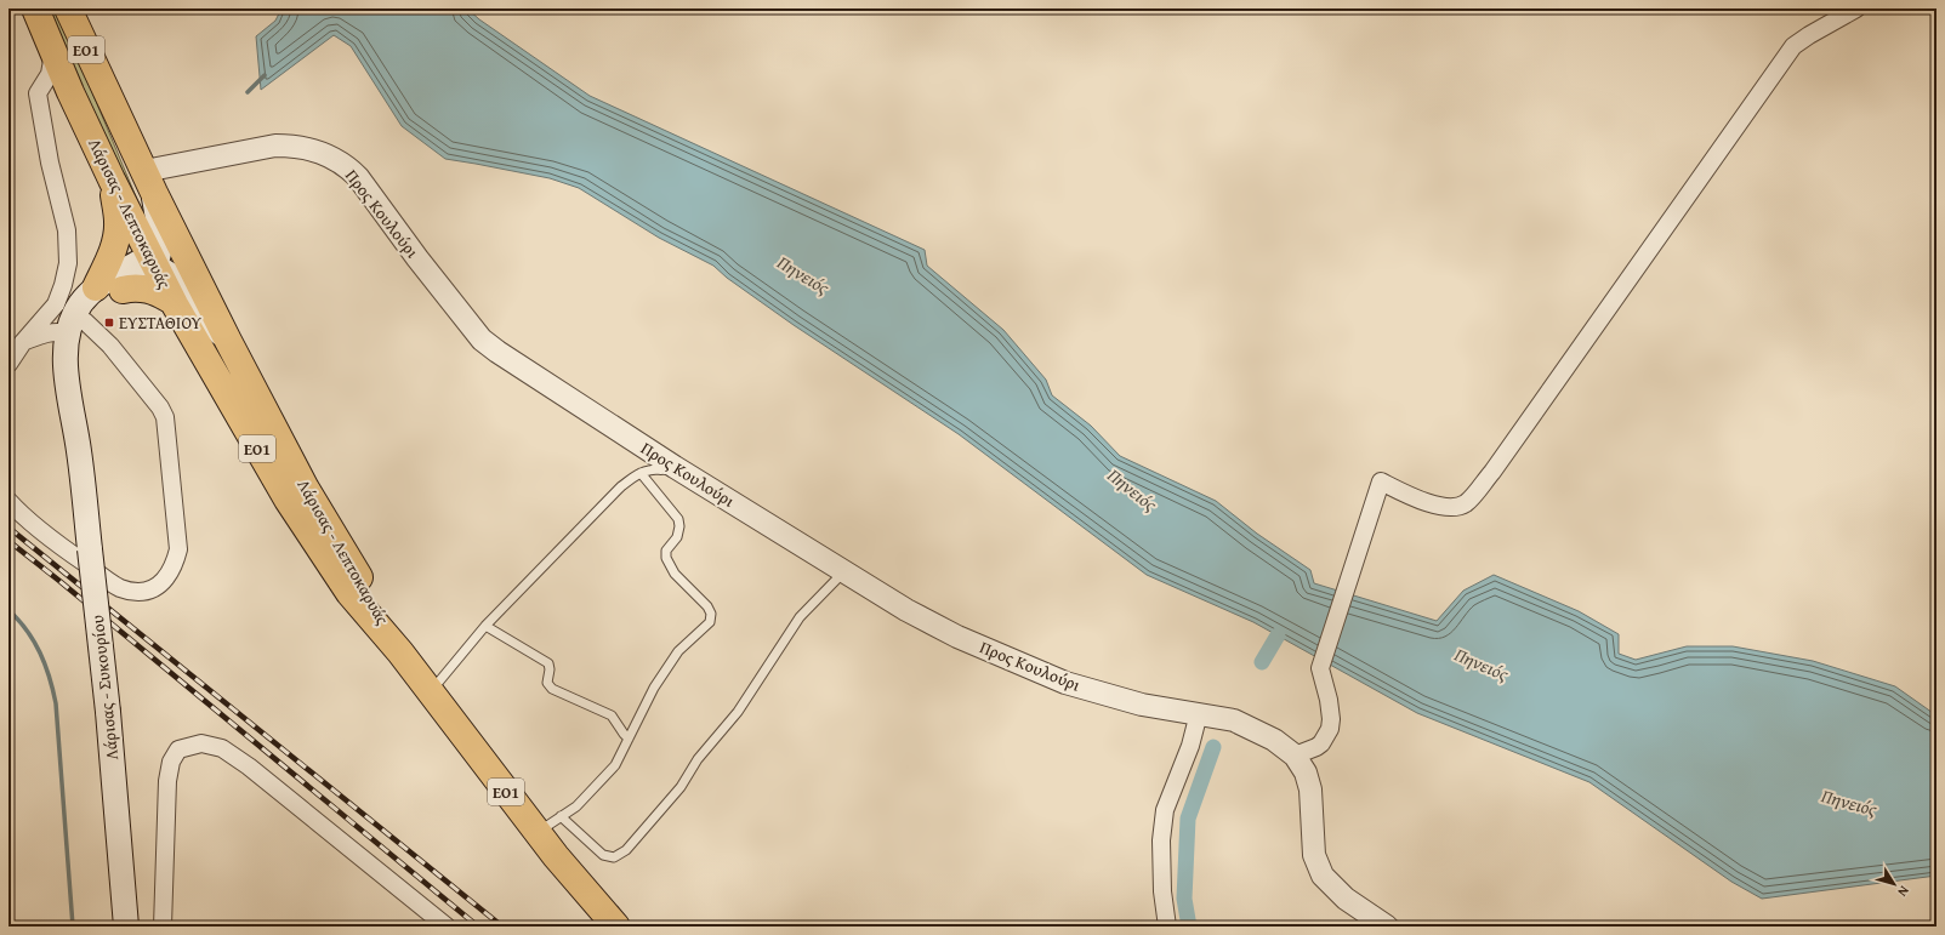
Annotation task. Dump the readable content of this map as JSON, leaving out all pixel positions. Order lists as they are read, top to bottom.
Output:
{
  "streets": {
    "main road": ["ΕΟ1", "Λάρισας - Λεπτοκαρυάς", "Λάρισας - Συκουρίου"],
    "street": ["Προς Κουλούρι"]
  },
  "crossings": [
    ["Λάρισας - Λεπτοκαρυάς", "Προς Κουλούρι"],
    ["Λάρισας - Λεπτοκαρυάς", "Λάρισας - Συκουρίου"]
  ],
  "water": ["Πηνειός"],
  "places": {
    "transit": ["ΕΥΣΤΑΘΙΟΥ"]
  },
  "north": "bottom right"
}
